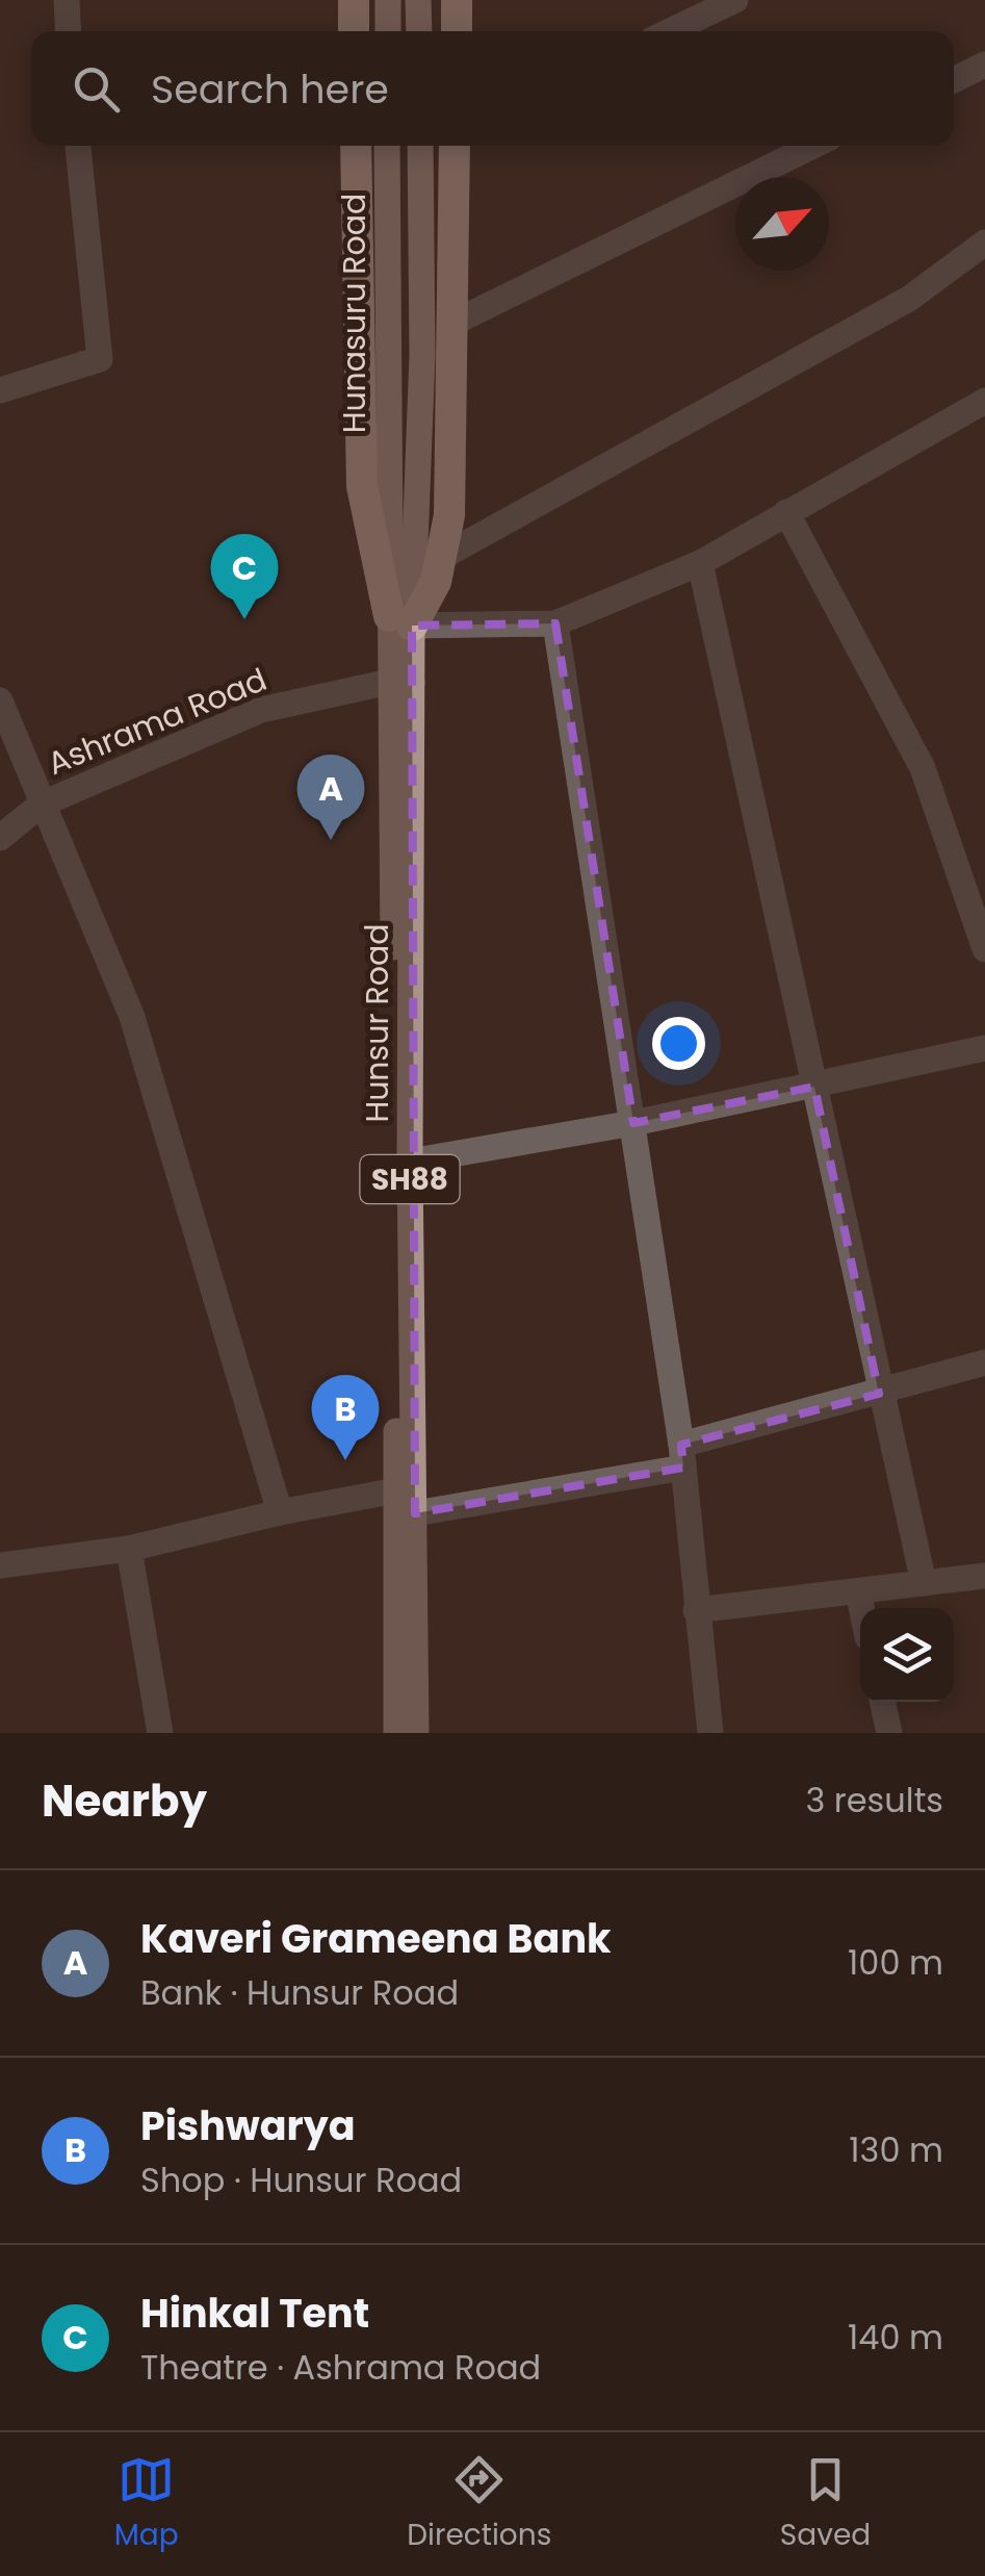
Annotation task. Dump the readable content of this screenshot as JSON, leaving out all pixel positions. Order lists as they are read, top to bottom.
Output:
{
  "streets": {
    "main road": ["Hunasuru Road", "Hunsur Road", "SH88"],
    "street": ["Ashrama Road"]
  },
  "crossings": [
    ["Ashrama Road", "Hunsur Road"]
  ],
  "north": "top right",
  "page": {
    "search": "Search here",
    "pins": ["C", "A", "B"],
    "heading": ["Nearby", "3 results"],
    "list": [
      {
        "mark": "A",
        "name": "Kaveri Grameena Bank",
        "note": "Bank · Hunsur Road",
        "value": "100 m"
      },
      {
        "mark": "B",
        "name": "Pishwarya",
        "note": "Shop · Hunsur Road",
        "value": "130 m"
      },
      {
        "mark": "C",
        "name": "Hinkal Tent",
        "note": "Theatre · Ashrama Road",
        "value": "140 m"
      }
    ],
    "nav": ["Map", "Directions", "Saved"]
  }
}
